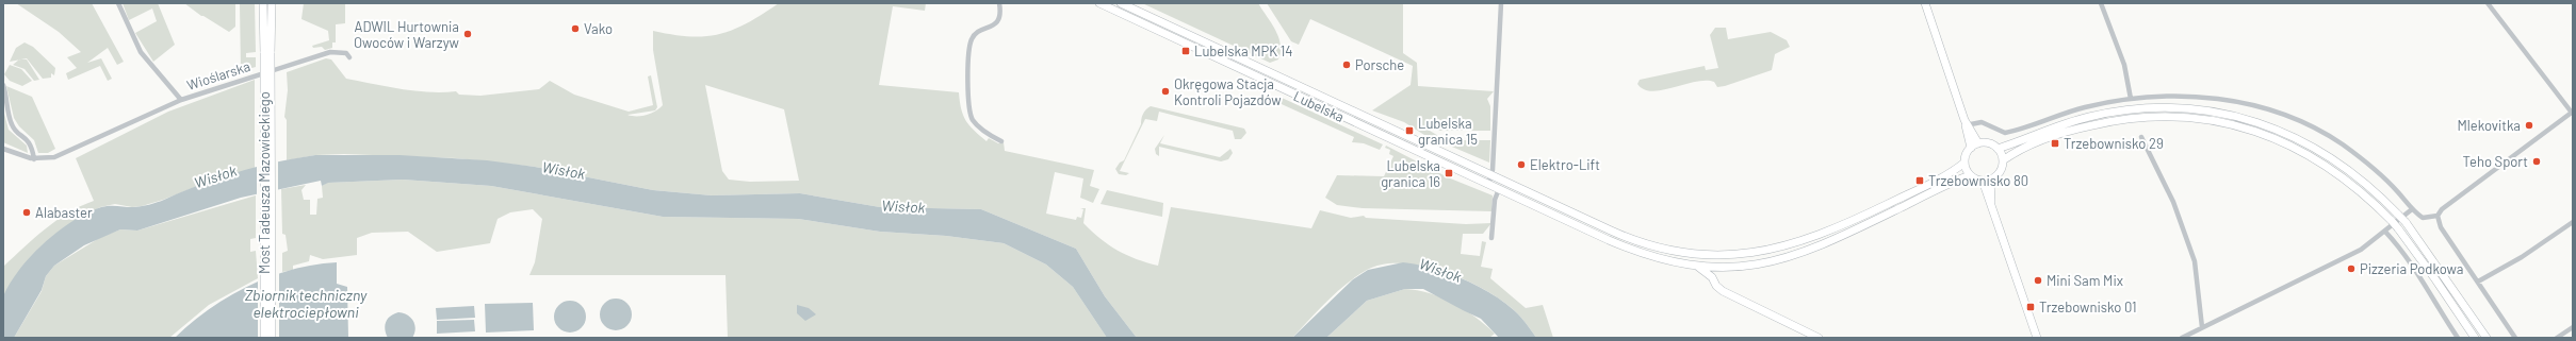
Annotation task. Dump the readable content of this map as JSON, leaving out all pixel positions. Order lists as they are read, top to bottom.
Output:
{
  "streets": {
    "main road": ["Lubelska", "Most Tadeusza Mazowieckiego"],
    "street": ["Wioślarska"]
  },
  "water": ["Wisłok", "Zbiornik techniczny elektrociepłowni"],
  "places": {
    "other": [
      "Vako",
      "ADWIL Hurtownia Owoców i Warzyw",
      "Porsche",
      "Okręgowa Stacja Kontroli Pojazdów",
      "Mlekovitka",
      "Teho Sport",
      "Elektro-Lift",
      "Alabaster",
      "Pizzeria Podkowa",
      "Mini Sam Mix"
    ],
    "transit": [
      "Lubelska MPK 14",
      "Lubelska granica 15",
      "Trzebownisko 29",
      "Lubelska granica 16",
      "Trzebownisko 80",
      "Trzebownisko 01"
    ]
  }
}
